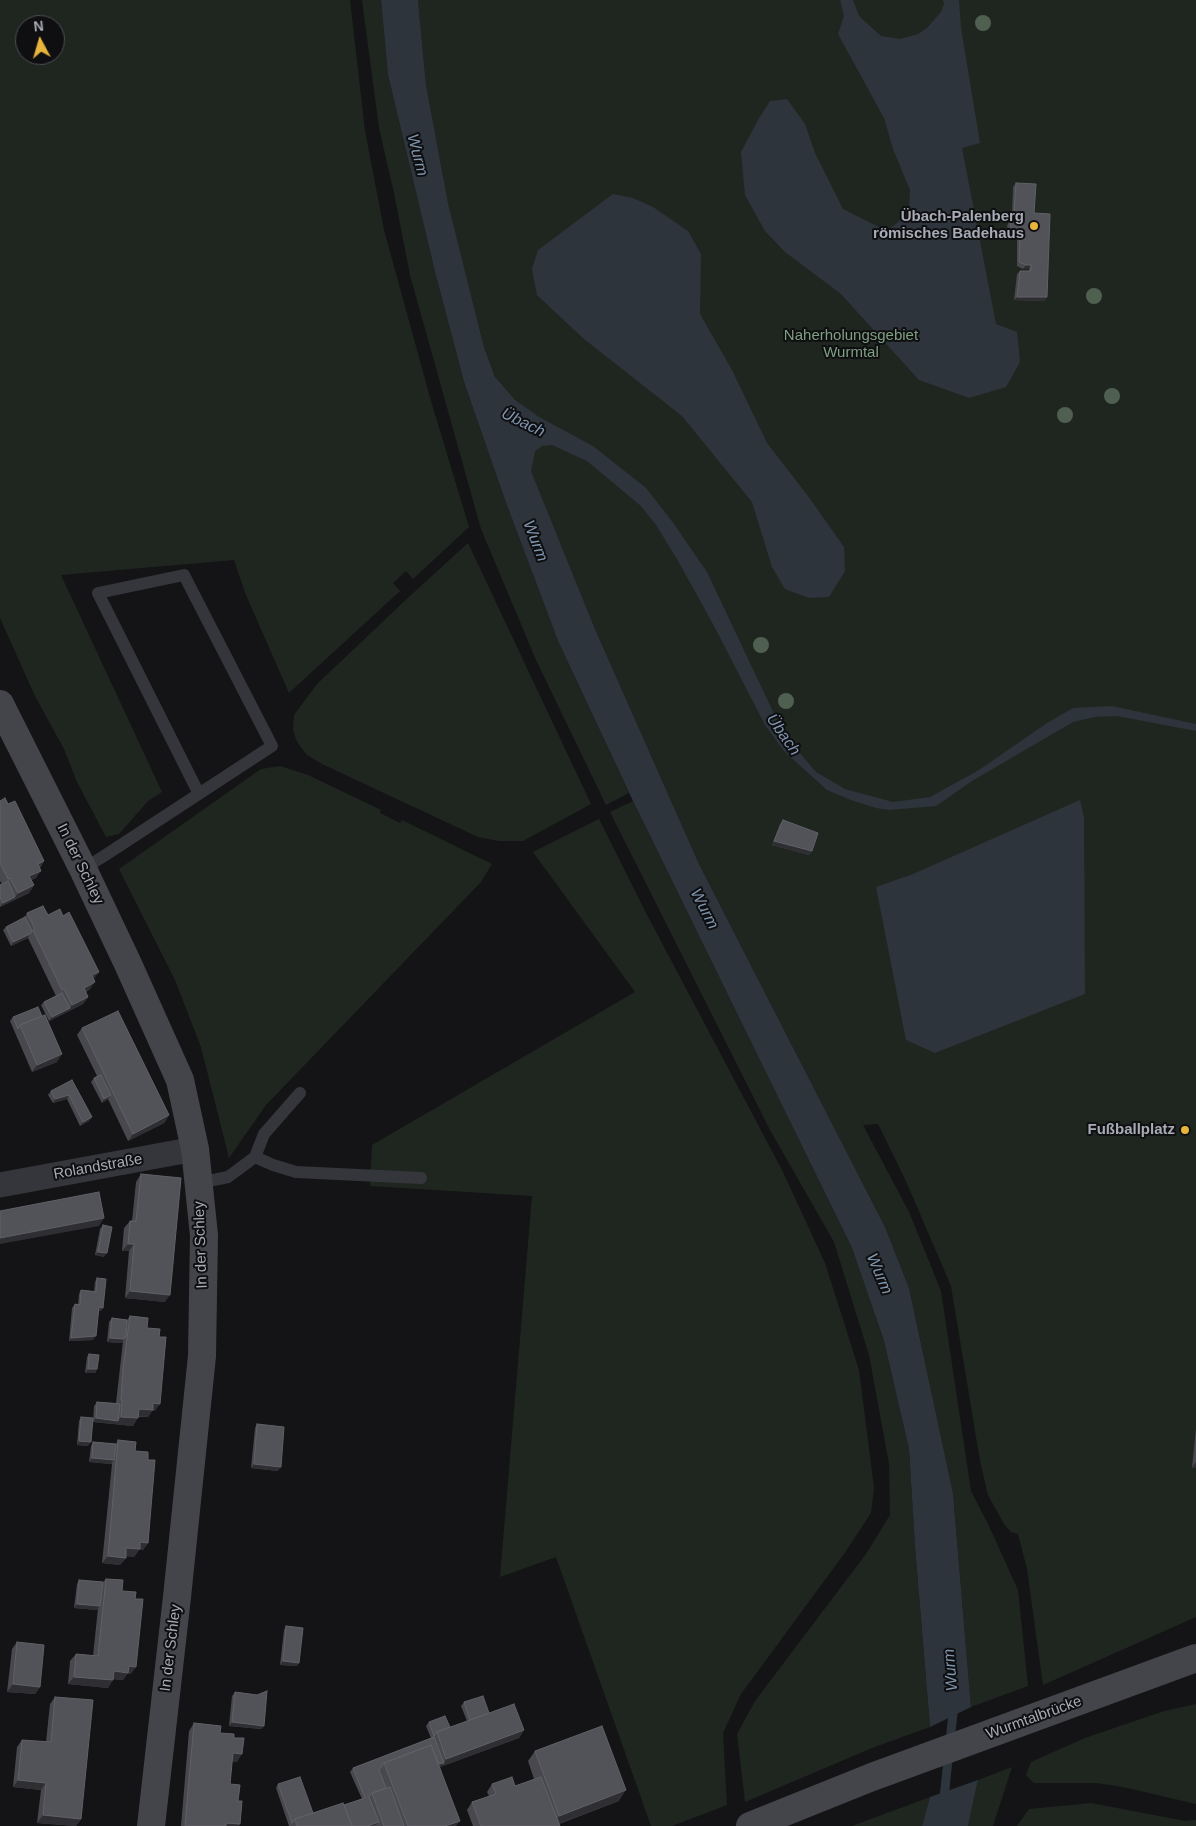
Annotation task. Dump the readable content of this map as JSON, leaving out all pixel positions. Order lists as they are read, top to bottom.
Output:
{
  "streets": {
    "street": ["In der Schley", "Rolandstraße", "Wurmtalbrücke"]
  },
  "crossings": [
    ["In der Schley", "Rolandstraße"]
  ],
  "water": ["Wurm", "Übach"],
  "parks": ["Naherholungsgebiet Wurmtal"],
  "places": ["Übach-Palenberg römisches Badehaus", "Fußballplatz"],
  "north": "top"
}
